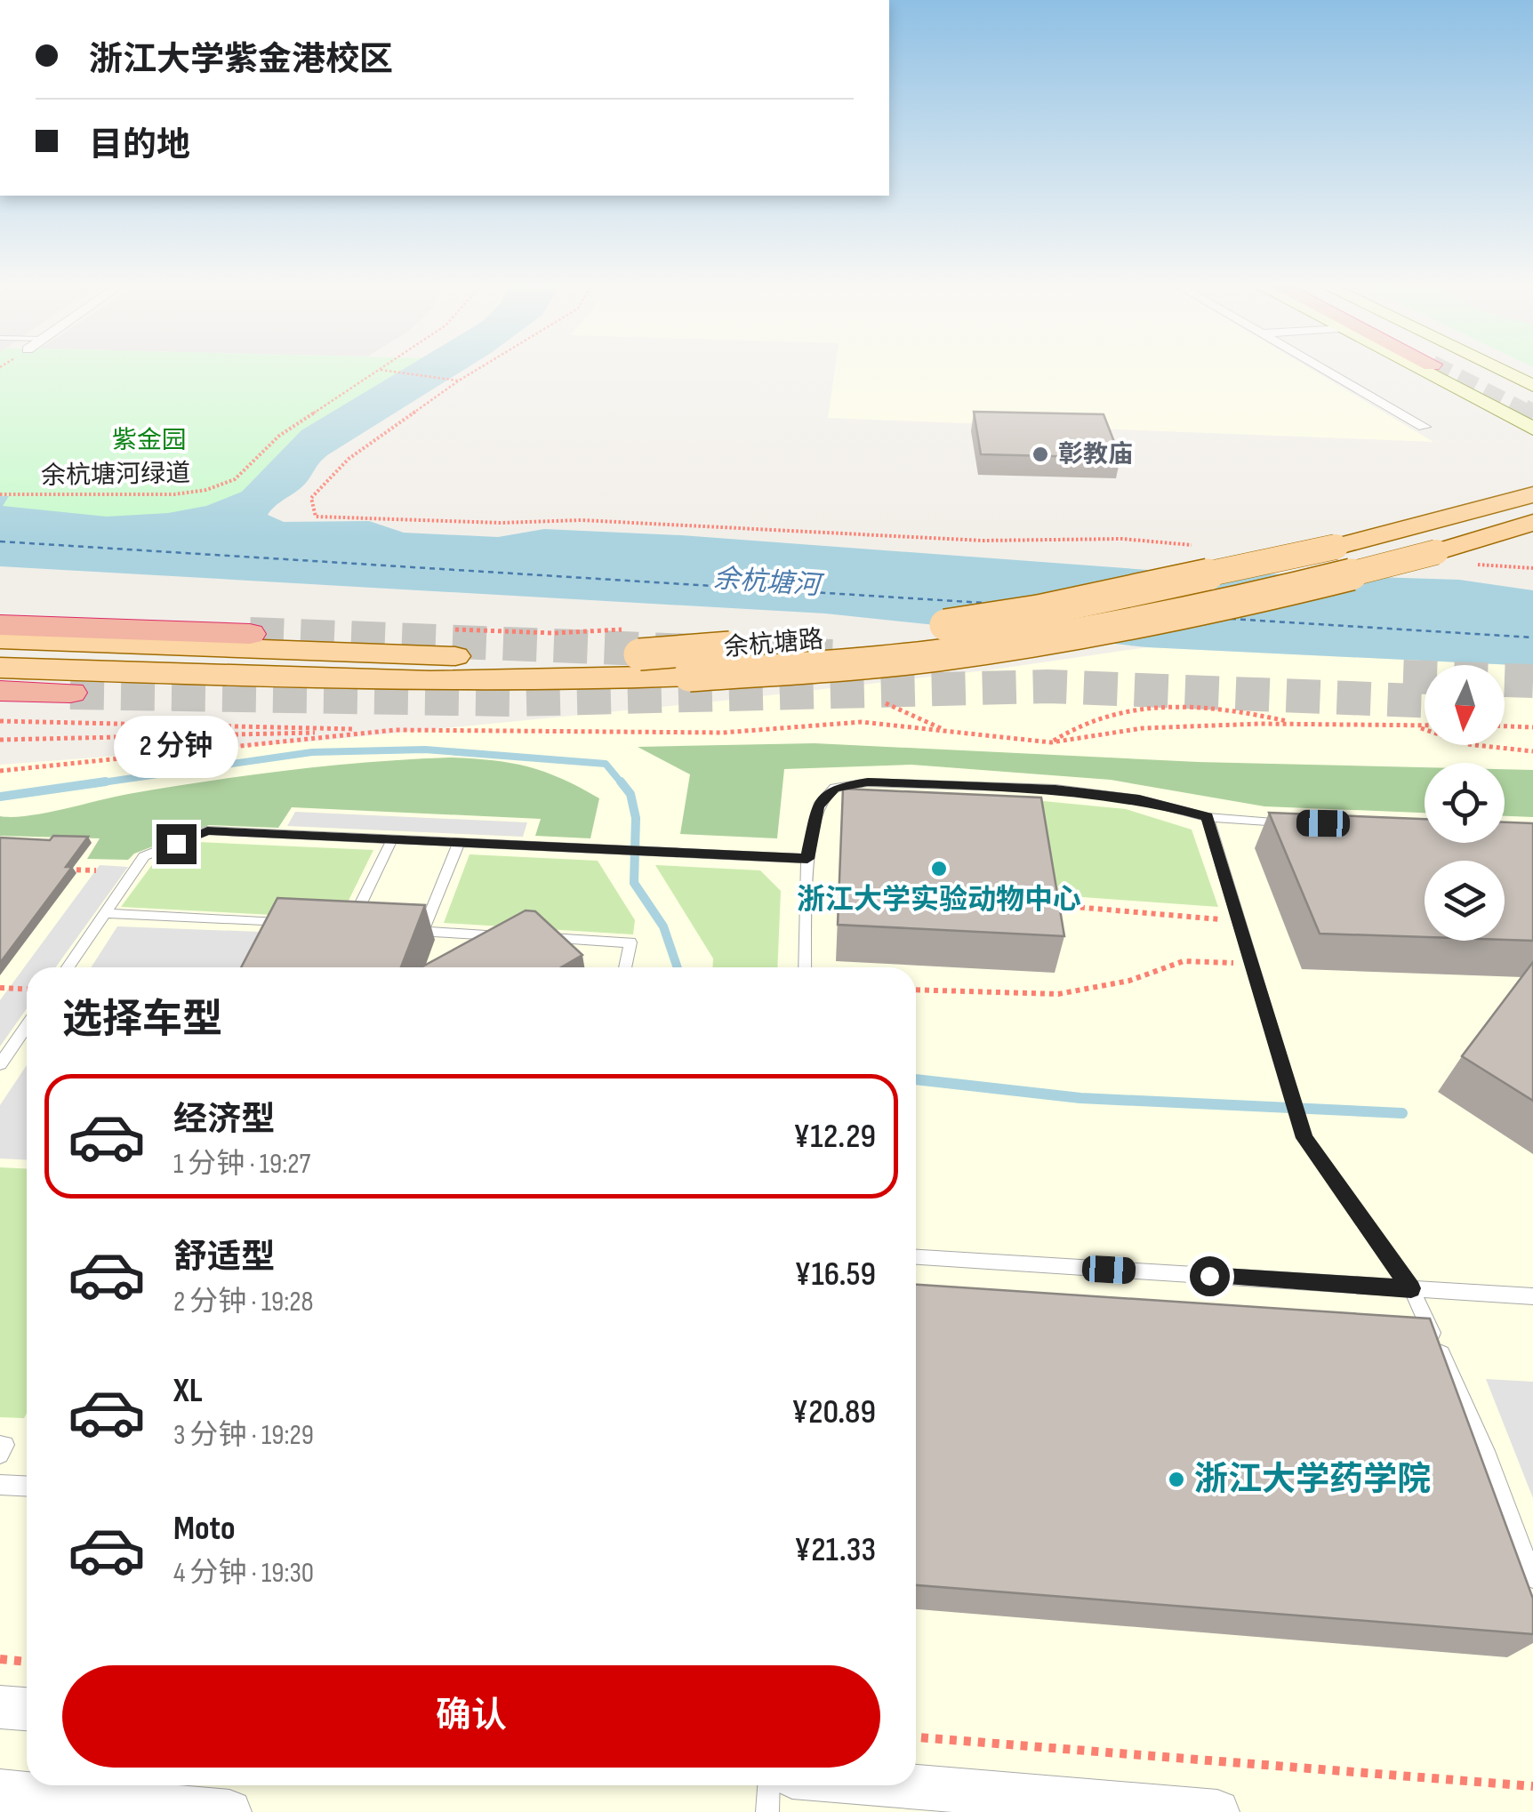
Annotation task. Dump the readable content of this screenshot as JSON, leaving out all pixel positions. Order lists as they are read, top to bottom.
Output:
{
  "streets": {
    "main road": ["余杭塘路"],
    "path": ["余杭塘河绿道"]
  },
  "water": ["余杭塘河"],
  "parks": ["紫金园"],
  "places": ["彰教庙", "浙江大学实验动物中心", "浙江大学药学院"],
  "north": "bottom",
  "page": {
    "banner": ["浙江大学紫金港校区", "目的地"],
    "bubble": "2 分钟",
    "heading": "选择车型",
    "list": [
      {
        "name": "经济型",
        "note": "1 分钟 · 19:27",
        "value": "¥12.29"
      },
      {
        "name": "舒适型",
        "note": "2 分钟 · 19:28",
        "value": "¥16.59"
      },
      {
        "name": "XL",
        "note": "3 分钟 · 19:29",
        "value": "¥20.89"
      },
      {
        "name": "Moto",
        "note": "4 分钟 · 19:30",
        "value": "¥21.33"
      }
    ],
    "buttons": "确认"
  }
}
